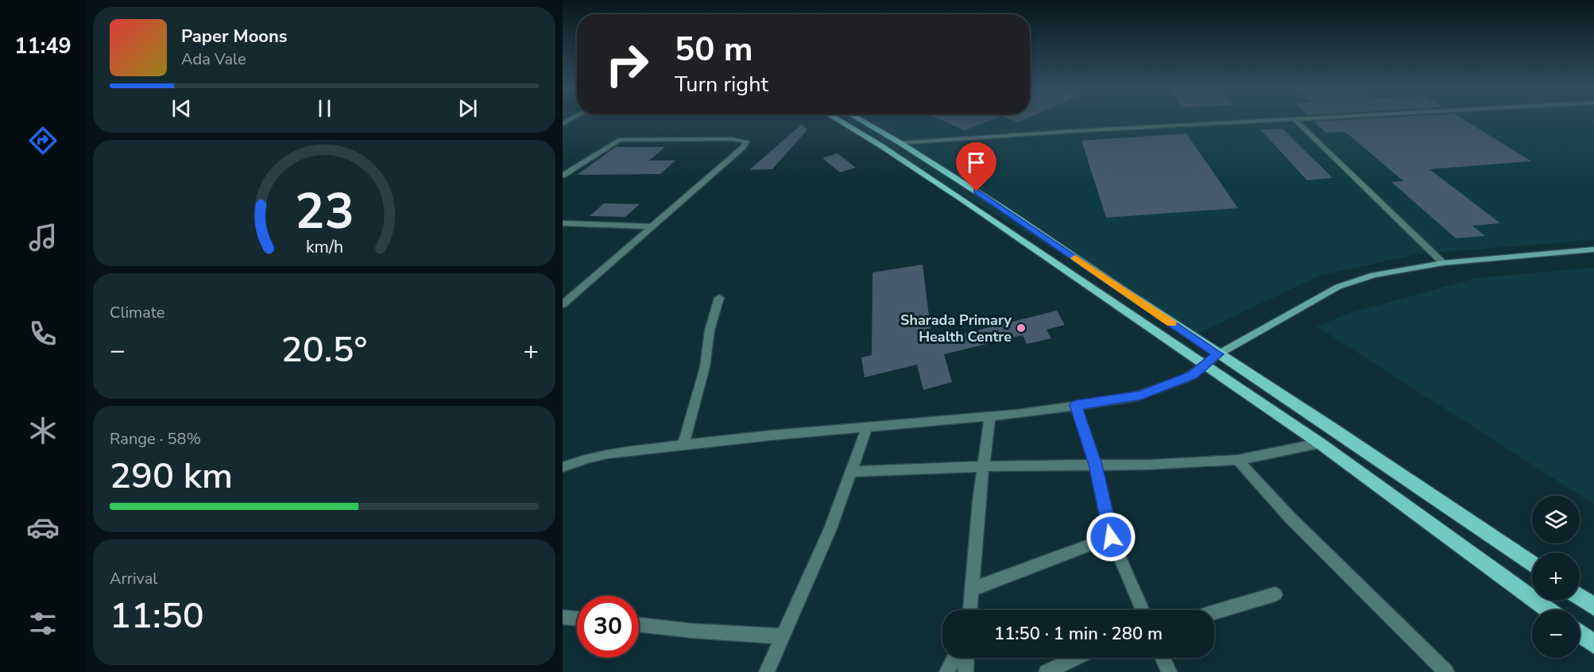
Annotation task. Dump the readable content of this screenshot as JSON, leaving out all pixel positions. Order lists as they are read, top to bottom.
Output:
{
  "places": ["Sharada Primary Health Centre"],
  "page": {
    "tabs": "11:49",
    "turn": ["50 m", "Turn right"],
    "song": ["Paper Moons", "Ada Vale"],
    "tile": [
      "Climate",
      ["Range · 58%", "290 km"],
      ["Arrival", "11:50"]
    ],
    "heat": ["−", "20.5°", "+"],
    "map_buttons": ["+", "−"],
    "limit": "30",
    "trip": "11:50 · 1 min · 280 m",
    "gauge": ["23", "km/h"]
  }
}
